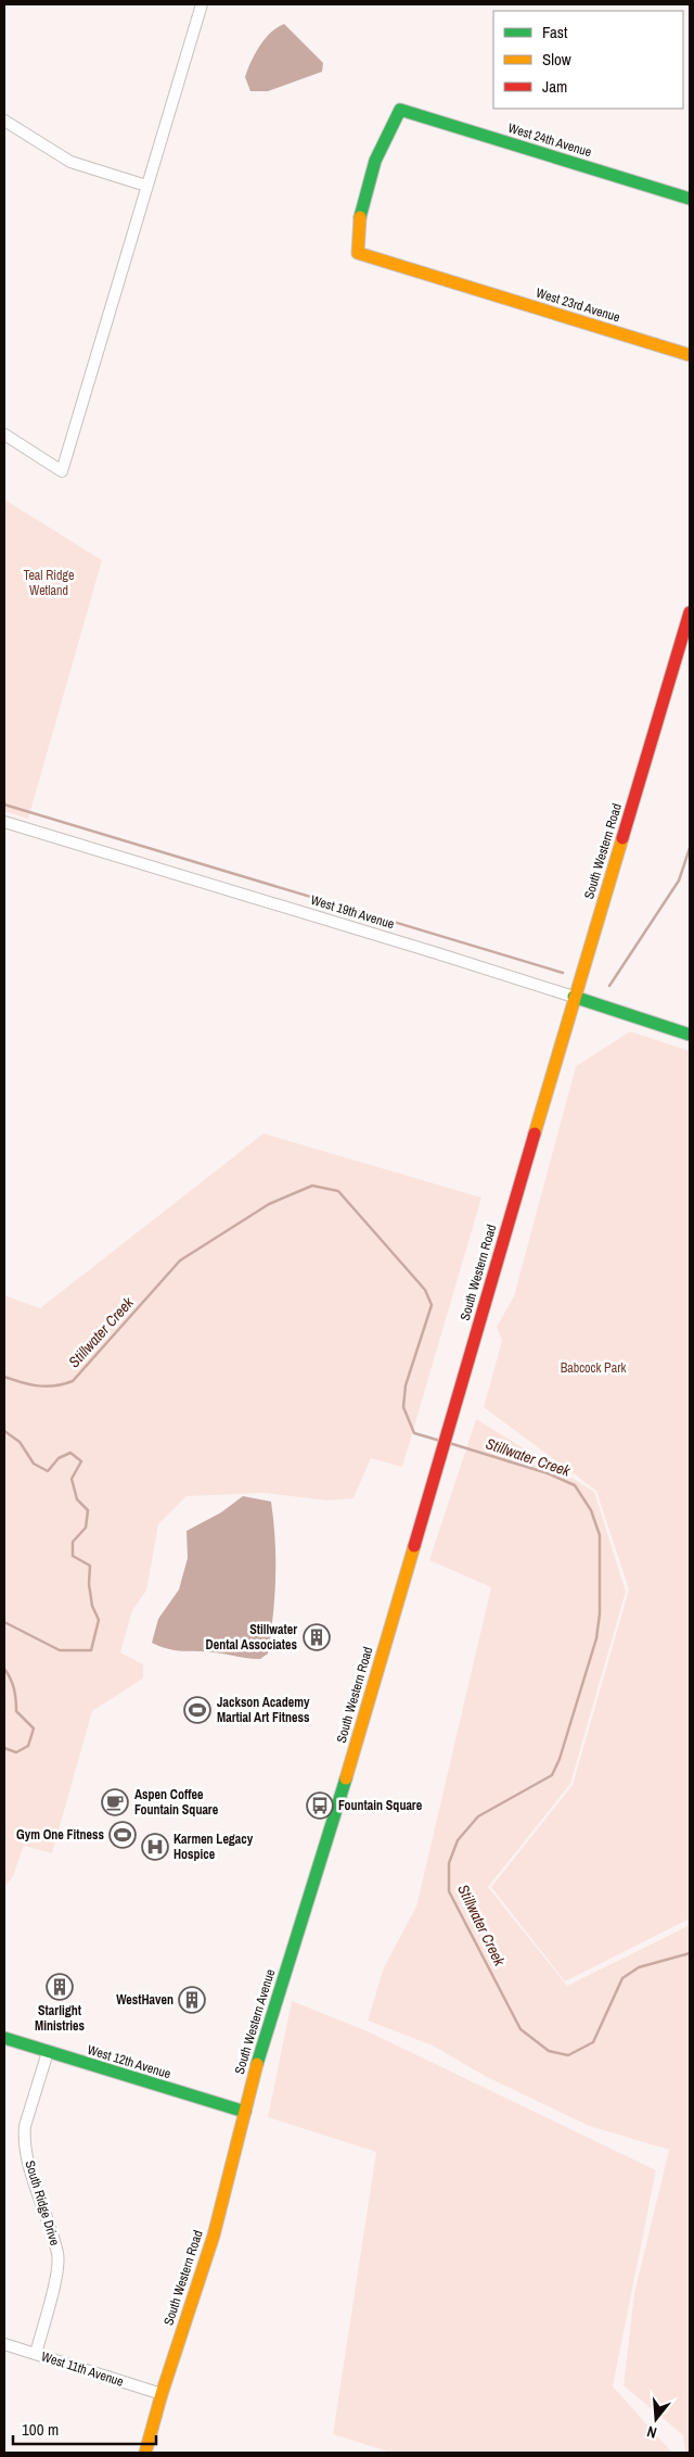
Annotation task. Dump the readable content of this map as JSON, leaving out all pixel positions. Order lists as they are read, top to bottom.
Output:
{
  "streets": {
    "main road": [
      "West 24th Avenue",
      "West 23rd Avenue",
      "South Western Road",
      "West 19th Avenue",
      "South Western Avenue",
      "West 12th Avenue"
    ],
    "street": ["South Ridge Drive", "West 11th Avenue"]
  },
  "crossings": [
    ["West 24th Avenue", "West 23rd Avenue"],
    ["South Western Road", "West 19th Avenue"],
    ["South Western Road", "South Western Avenue"],
    ["South Western Road", "West 12th Avenue"],
    ["South Western Road", "West 11th Avenue"],
    ["South Western Avenue", "West 12th Avenue"],
    ["West 12th Avenue", "South Ridge Drive"],
    ["South Ridge Drive", "West 11th Avenue"]
  ],
  "water": ["Stillwater Creek"],
  "parks": ["Teal Ridge Wetland", "Babcock Park"],
  "places": {
    "building": ["Stillwater Dental Associates", "Starlight Ministries", "WestHaven"],
    "sports": ["Jackson Academy Martial Art Fitness", "Gym One Fitness"],
    "cafe": ["Aspen Coffee Fountain Square"],
    "bus stop": ["Fountain Square"],
    "hospital": ["Karmen Legacy Hospice"]
  },
  "legend": ["Fast", "Slow", "Jam"],
  "scale_bar": "100 m",
  "north": "bottom"
}
